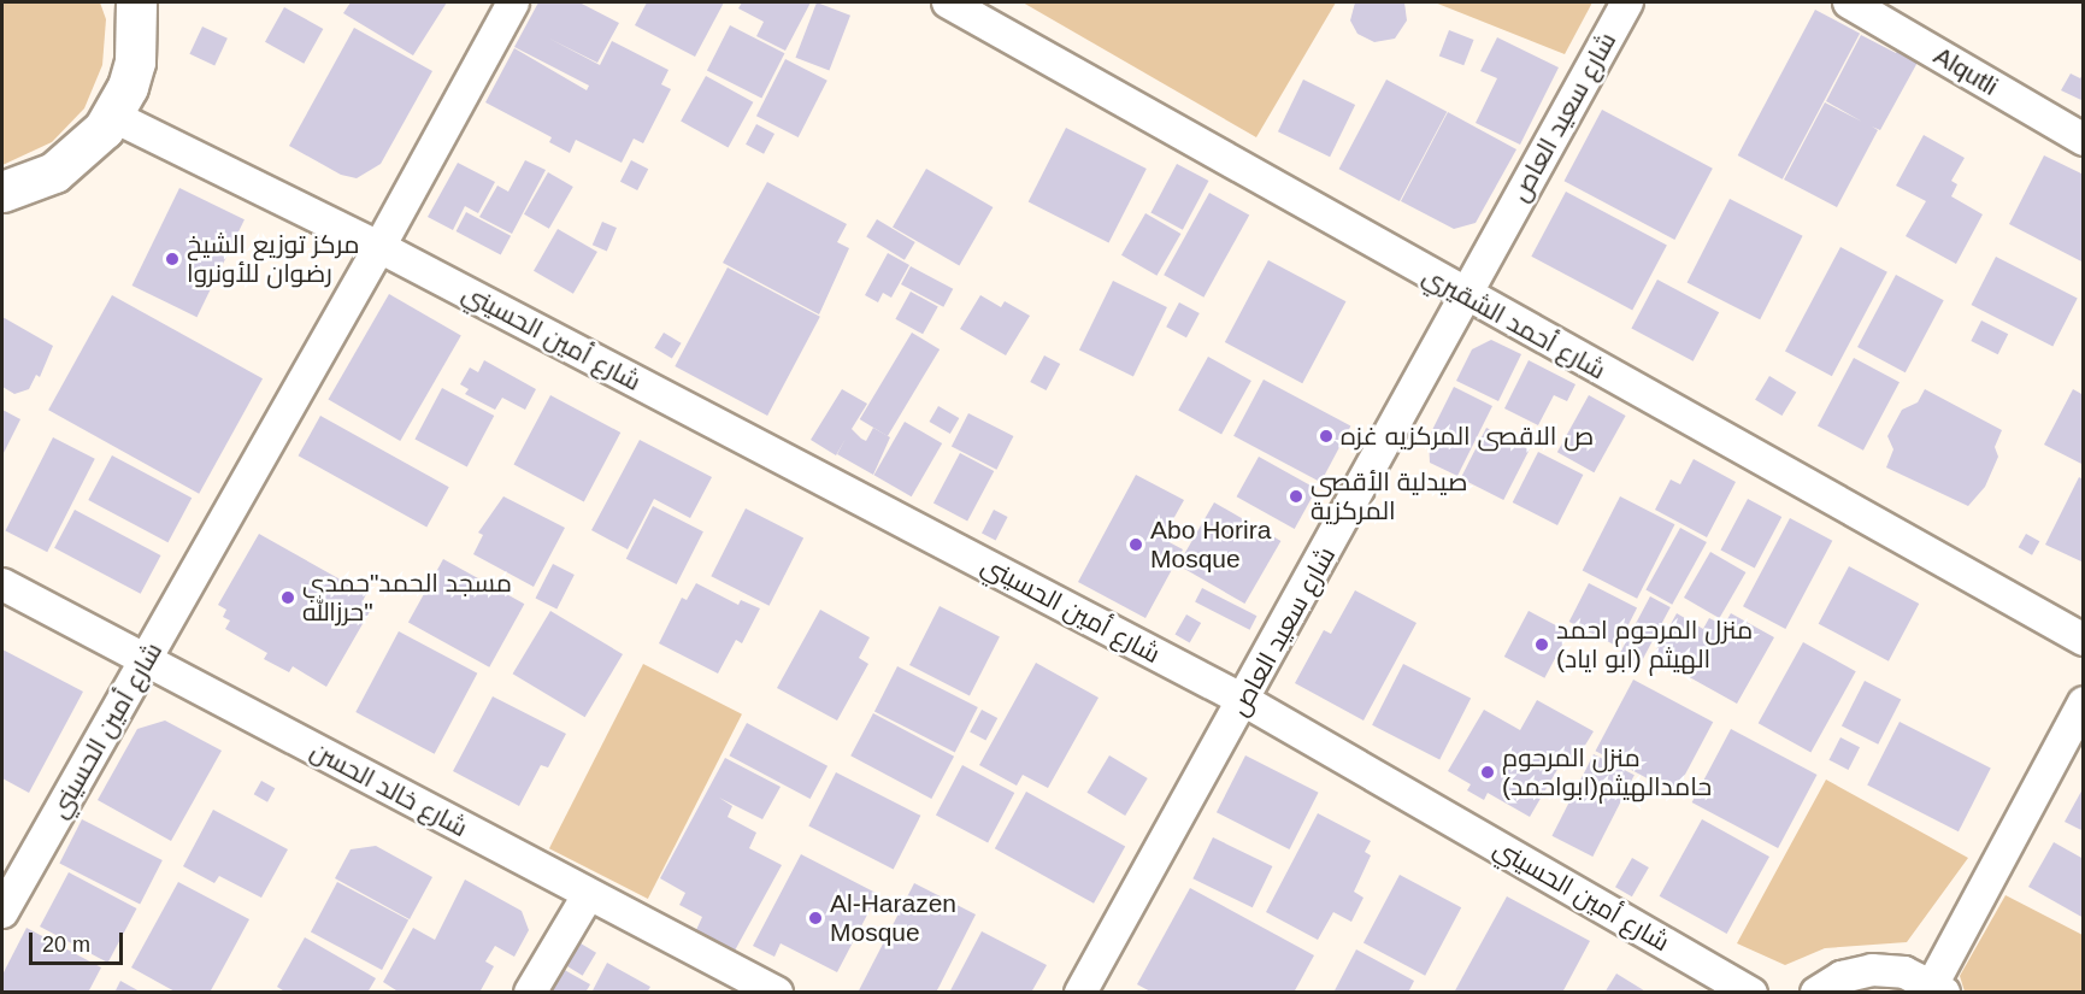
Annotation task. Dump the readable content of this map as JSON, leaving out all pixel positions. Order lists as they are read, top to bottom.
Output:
{
  "streets": {
    "street": [
      "Alqutli",
      "شارع سعيد العاص",
      "شارع أحمد الشقيري",
      "شارع أمين الحسيني",
      "شارع خالد الحسن"
    ]
  },
  "crossings": [
    ["شارع سعيد العاص", "شارع أحمد الشقيري"],
    ["شارع سعيد العاص", "شارع أمين الحسيني"],
    ["شارع أمين الحسيني", "شارع خالد الحسن"]
  ],
  "places": [
    "مركز توزيع الشيخ رضوان للأونروا",
    "ص الاقصى المركزيه غزه",
    "صيدلية الأقصى المركزية",
    "Abo Horira Mosque",
    "مسجد الحمد\"حمدي حرزالله\"",
    "منزل المرحوم احمد الهيثم (ابو اياد)",
    "منزل المرحوم حامدالهيثم(ابواحمد)",
    "Al-Harazen Mosque"
  ],
  "scale_bar": "20 m"
}
